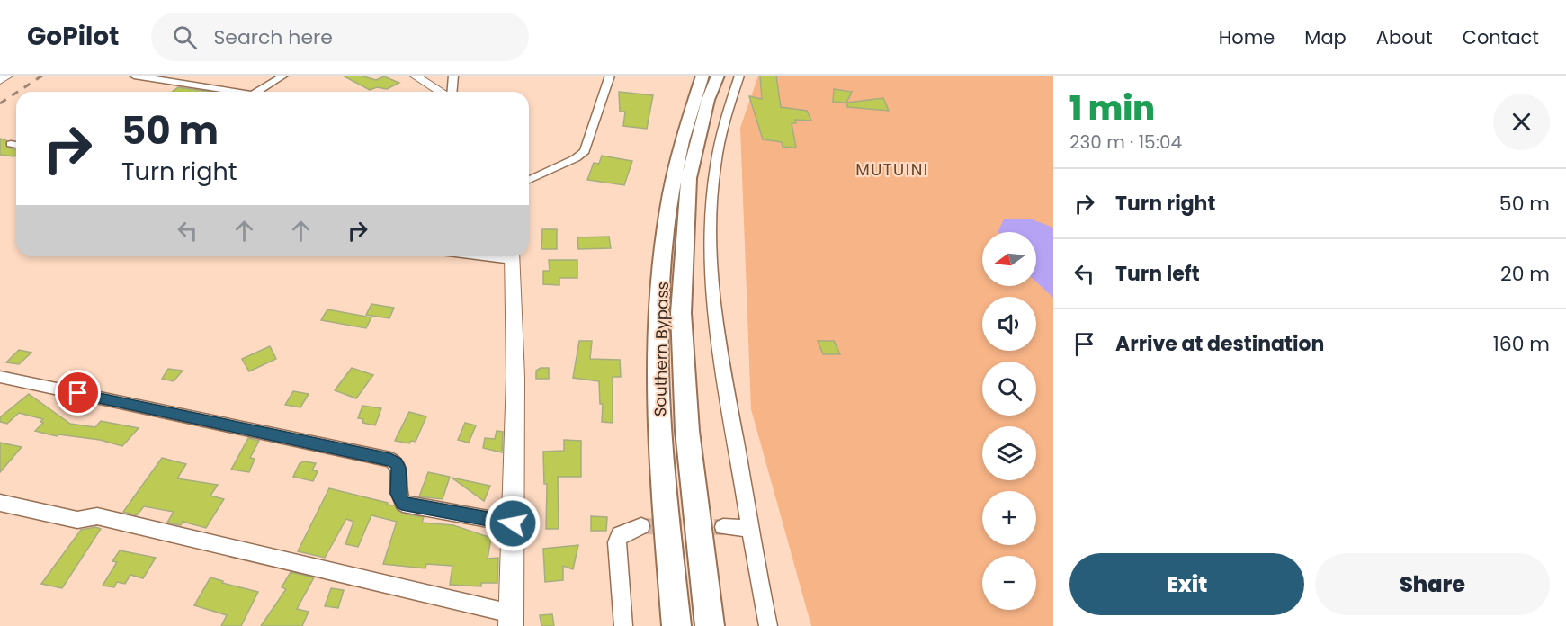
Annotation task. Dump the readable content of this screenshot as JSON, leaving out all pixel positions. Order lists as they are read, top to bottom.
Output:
{
  "streets": {
    "highway": ["Southern Bypass"]
  },
  "districts": ["MUTUINI"],
  "north": "left",
  "page": {
    "header": "GoPilot",
    "search": "Search here",
    "nav": [
      "Home",
      "Map",
      "About",
      "Contact"
    ],
    "heading": ["1 min", "230 m · 15:04"],
    "turn": ["50 m", "Turn right"],
    "list": [
      {
        "name": "Turn right",
        "value": "50 m"
      },
      {
        "name": "Turn left",
        "value": "20 m"
      },
      {
        "name": "Arrive at destination",
        "value": "160 m"
      }
    ],
    "map_buttons": ["+", "−"],
    "buttons": ["Exit", "Share"]
  }
}
